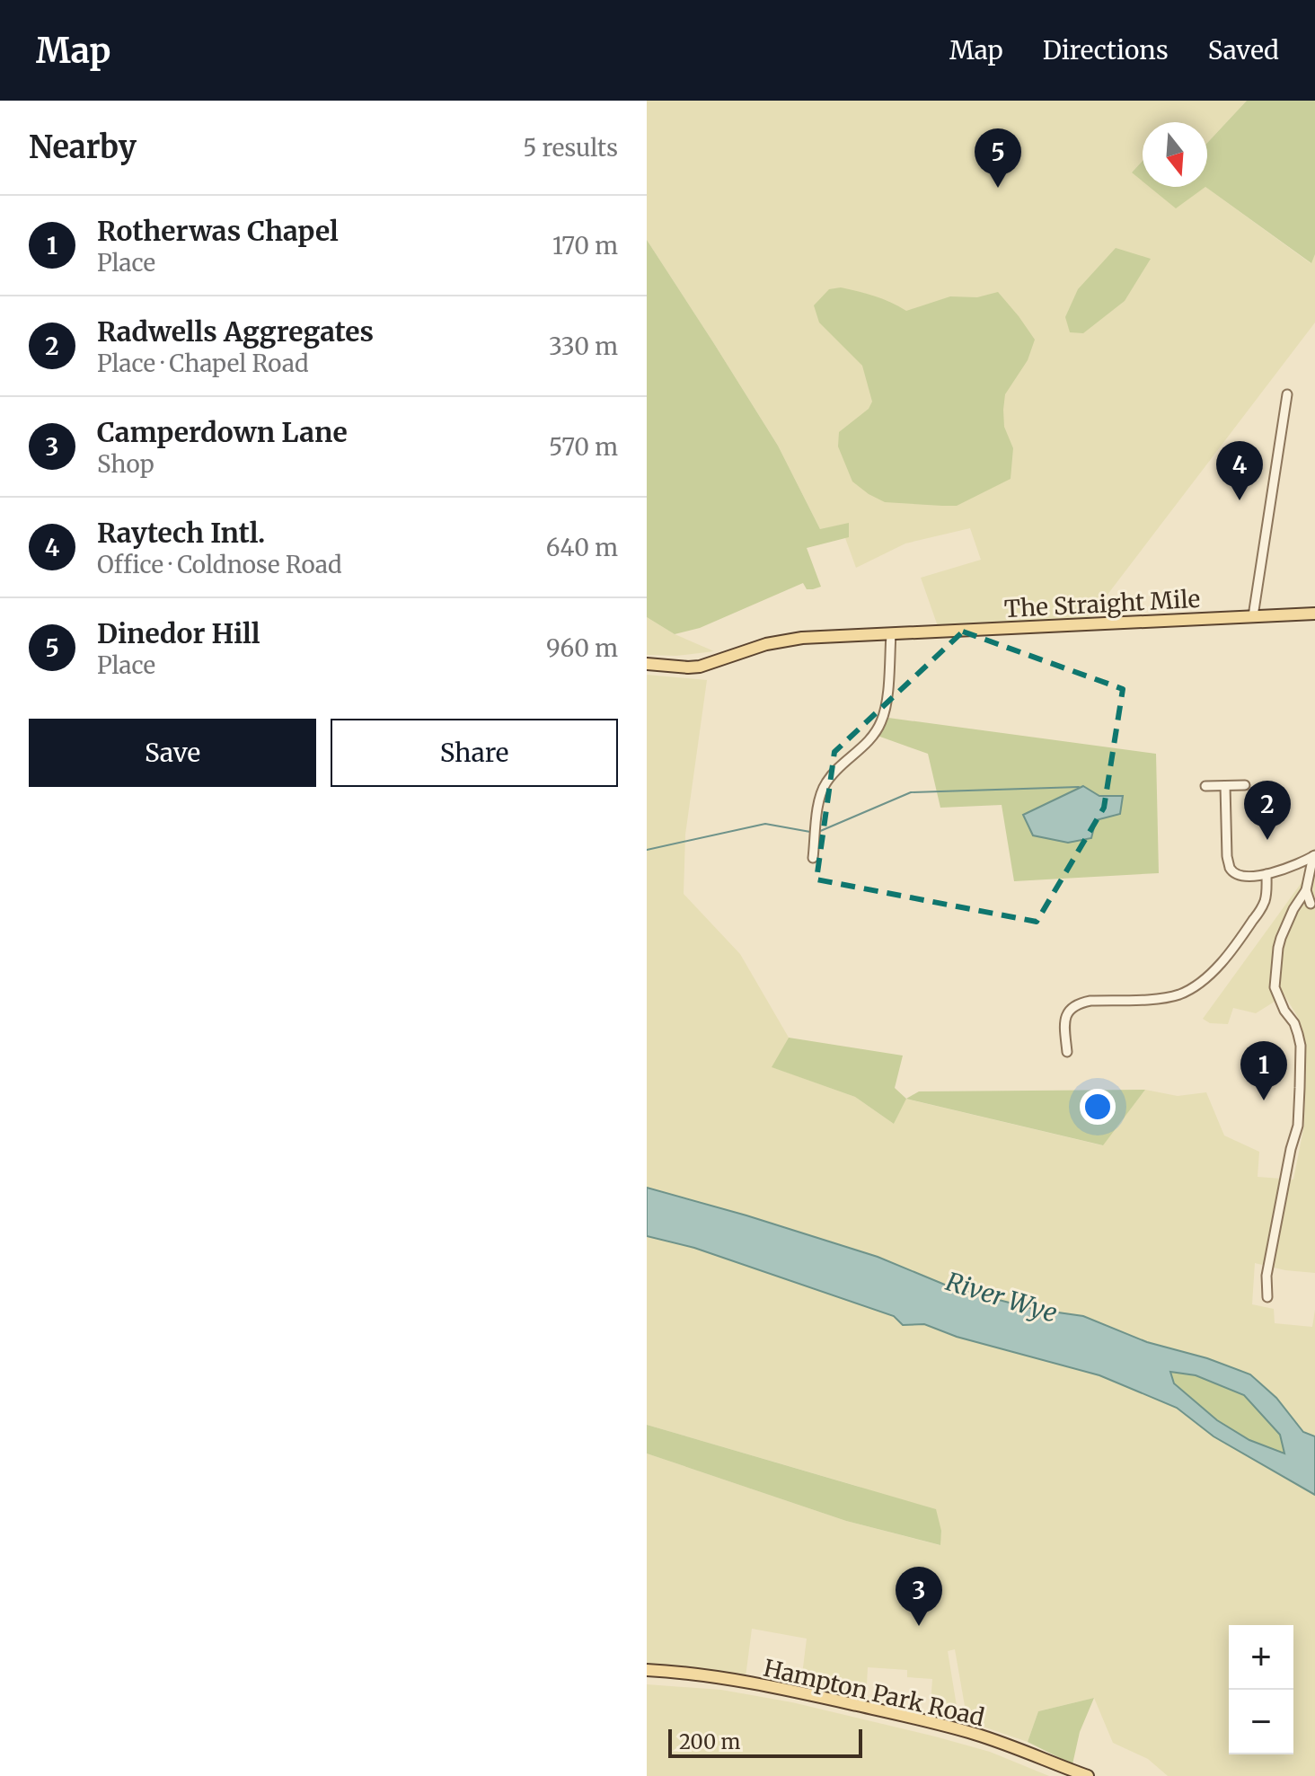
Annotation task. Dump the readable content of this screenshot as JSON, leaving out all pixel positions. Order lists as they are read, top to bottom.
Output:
{
  "streets": {
    "main road": ["The Straight Mile", "Hampton Park Road"]
  },
  "water": ["River Wye"],
  "scale_bar": "200 m",
  "north": "bottom",
  "page": {
    "header": "Map",
    "nav": ["Map", "Directions", "Saved"],
    "heading": ["Nearby", "5 results"],
    "pins": [
      "5",
      "4",
      "2",
      "1",
      "3"
    ],
    "list": [
      {
        "mark": "1",
        "name": "Rotherwas Chapel",
        "note": "Place",
        "value": "170 m"
      },
      {
        "mark": "2",
        "name": "Radwells Aggregates",
        "note": "Place · Chapel Road",
        "value": "330 m"
      },
      {
        "mark": "3",
        "name": "Camperdown Lane",
        "note": "Shop",
        "value": "570 m"
      },
      {
        "mark": "4",
        "name": "Raytech Intl.",
        "note": "Office · Coldnose Road",
        "value": "640 m"
      },
      {
        "mark": "5",
        "name": "Dinedor Hill",
        "note": "Place",
        "value": "960 m"
      }
    ],
    "buttons": ["Save", "Share"],
    "map_buttons": ["+", "−"],
    "scale": "200 m"
  }
}
